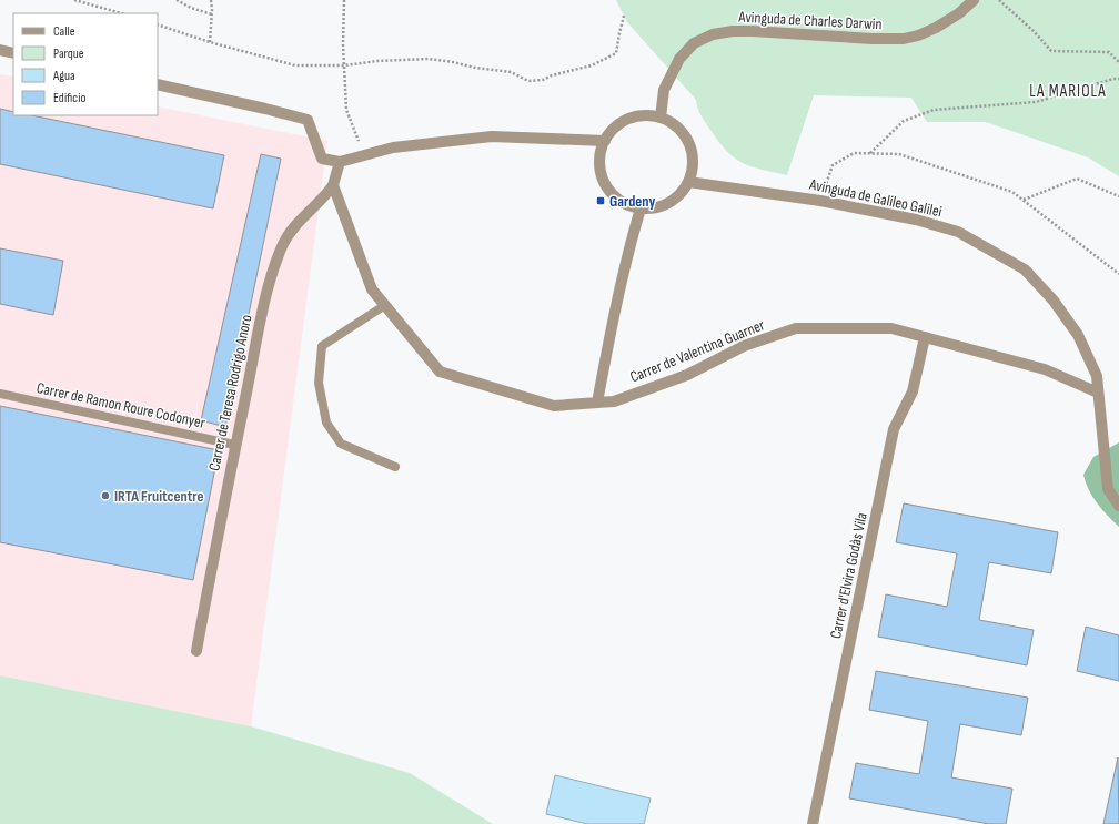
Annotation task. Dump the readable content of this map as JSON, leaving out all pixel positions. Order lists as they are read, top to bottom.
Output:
{
  "streets": {
    "street": [
      "Avinguda de Charles Darwin",
      "Avinguda de Galileo Galilei",
      "Carrer de Valentina Guarner",
      "Carrer de Teresa Rodrigo Anoro",
      "Carrer d'Elvira Godàs Vila"
    ],
    "lane": ["Carrer de Ramon Roure Codonyer"]
  },
  "crossings": [
    ["Avinguda de Charles Darwin", "Avinguda de Galileo Galilei"],
    ["Avinguda de Galileo Galilei", "Carrer de Valentina Guarner"],
    ["Carrer de Valentina Guarner", "Carrer de Teresa Rodrigo Anoro"],
    ["Carrer de Valentina Guarner", "Carrer d'Elvira Godàs Vila"],
    ["Carrer de Teresa Rodrigo Anoro", "Carrer de Ramon Roure Codonyer"]
  ],
  "districts": ["LA MARIOLA"],
  "places": {
    "transit": ["Gardeny"],
    "other": ["IRTA Fruitcentre"]
  },
  "legend": [
    "Calle",
    "Parque",
    "Agua",
    "Edificio"
  ]
}
